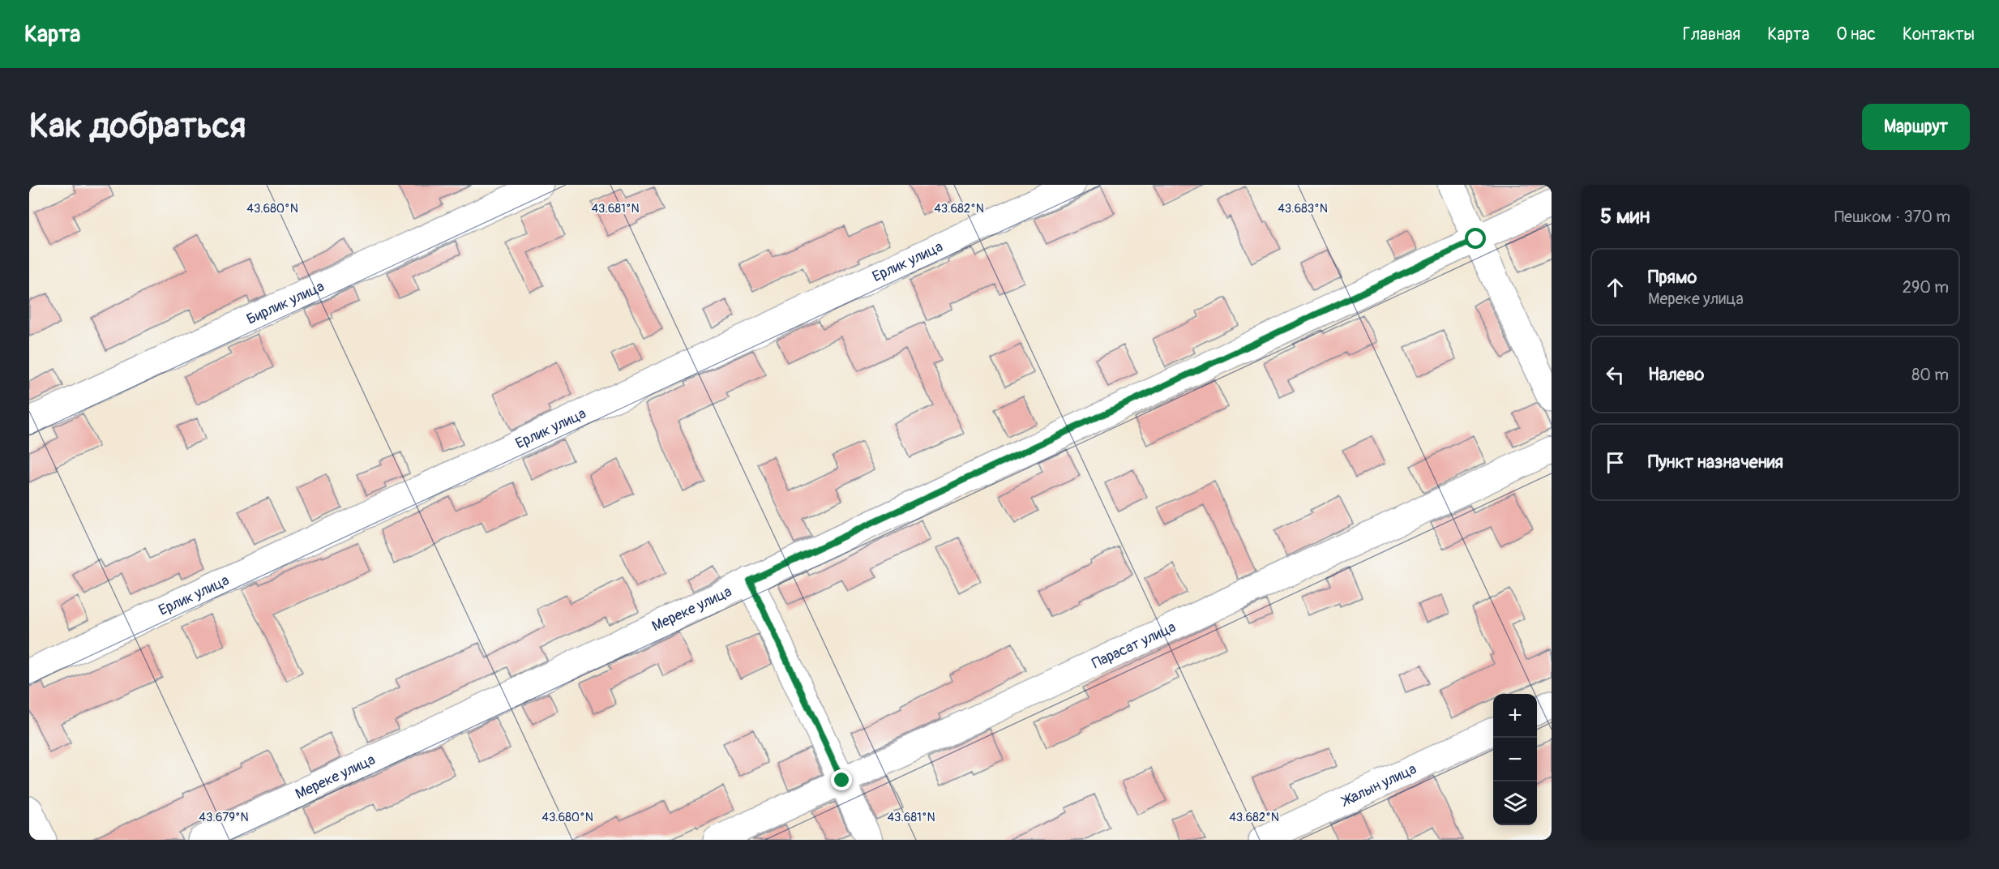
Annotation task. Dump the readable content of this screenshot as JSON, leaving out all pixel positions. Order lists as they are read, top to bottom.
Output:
{
  "streets": {
    "street": [
      "Ерлик улица",
      "Бирлик улица",
      "Мереке улица",
      "Парасат улица",
      "Жалын улица"
    ]
  },
  "page": {
    "header": "Карта",
    "nav": [
      "Главная",
      "Карта",
      "О нас",
      "Контакты"
    ],
    "buttons": "Маршрут",
    "title": "Как добраться",
    "heading": ["5 мин", "Пешком · 370 m"],
    "list": [
      ["Прямо", "Мереке улица", "290 m"],
      ["Налево", "80 m"],
      "Пункт назначения"
    ],
    "map_buttons": ["+", "−"]
  },
  "coordinates": [
    "43.680°N",
    "43.681°N",
    "43.682°N",
    "43.683°N",
    "43.679°N"
  ]
}
